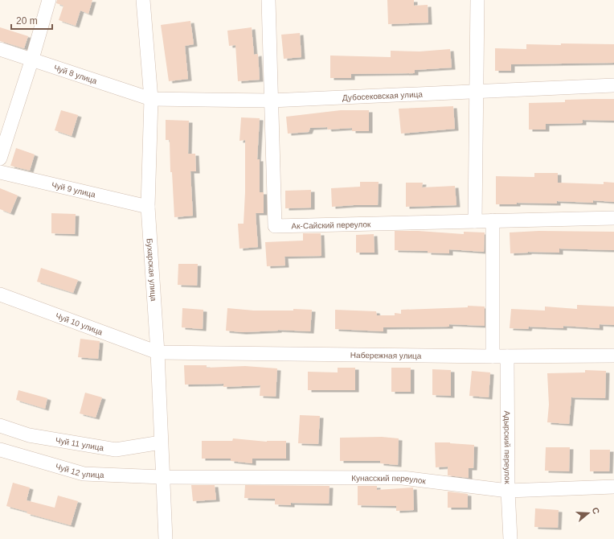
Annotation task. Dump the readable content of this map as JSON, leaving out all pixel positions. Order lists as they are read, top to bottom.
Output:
{
  "streets": {
    "street": [
      "Чуй 8 улица",
      "Дубосековская улица",
      "Чуй 9 улица",
      "Ак-Сайский переулок",
      "Бухарская улица",
      "Чуй 10 улица",
      "Набережная улица",
      "Чуй 11 улица",
      "Адырский переулок",
      "Чуй 12 улица",
      "Кунасский переулок"
    ]
  },
  "crossings": [
    ["Чуй 8 улица", "Дубосековская улица"],
    ["Чуй 8 улица", "Бухарская улица"],
    ["Дубосековская улица", "Ак-Сайский переулок"],
    ["Дубосековская улица", "Бухарская улица"],
    ["Чуй 9 улица", "Бухарская улица"],
    ["Бухарская улица", "Чуй 10 улица"],
    ["Бухарская улица", "Набережная улица"],
    ["Бухарская улица", "Чуй 11 улица"],
    ["Бухарская улица", "Чуй 12 улица"],
    ["Бухарская улица", "Кунасский переулок"],
    ["Чуй 10 улица", "Набережная улица"],
    ["Набережная улица", "Адырский переулок"],
    ["Адырский переулок", "Кунасский переулок"],
    ["Чуй 12 улица", "Кунасский переулок"]
  ],
  "scale_bar": "20 m",
  "north": "right"
}
